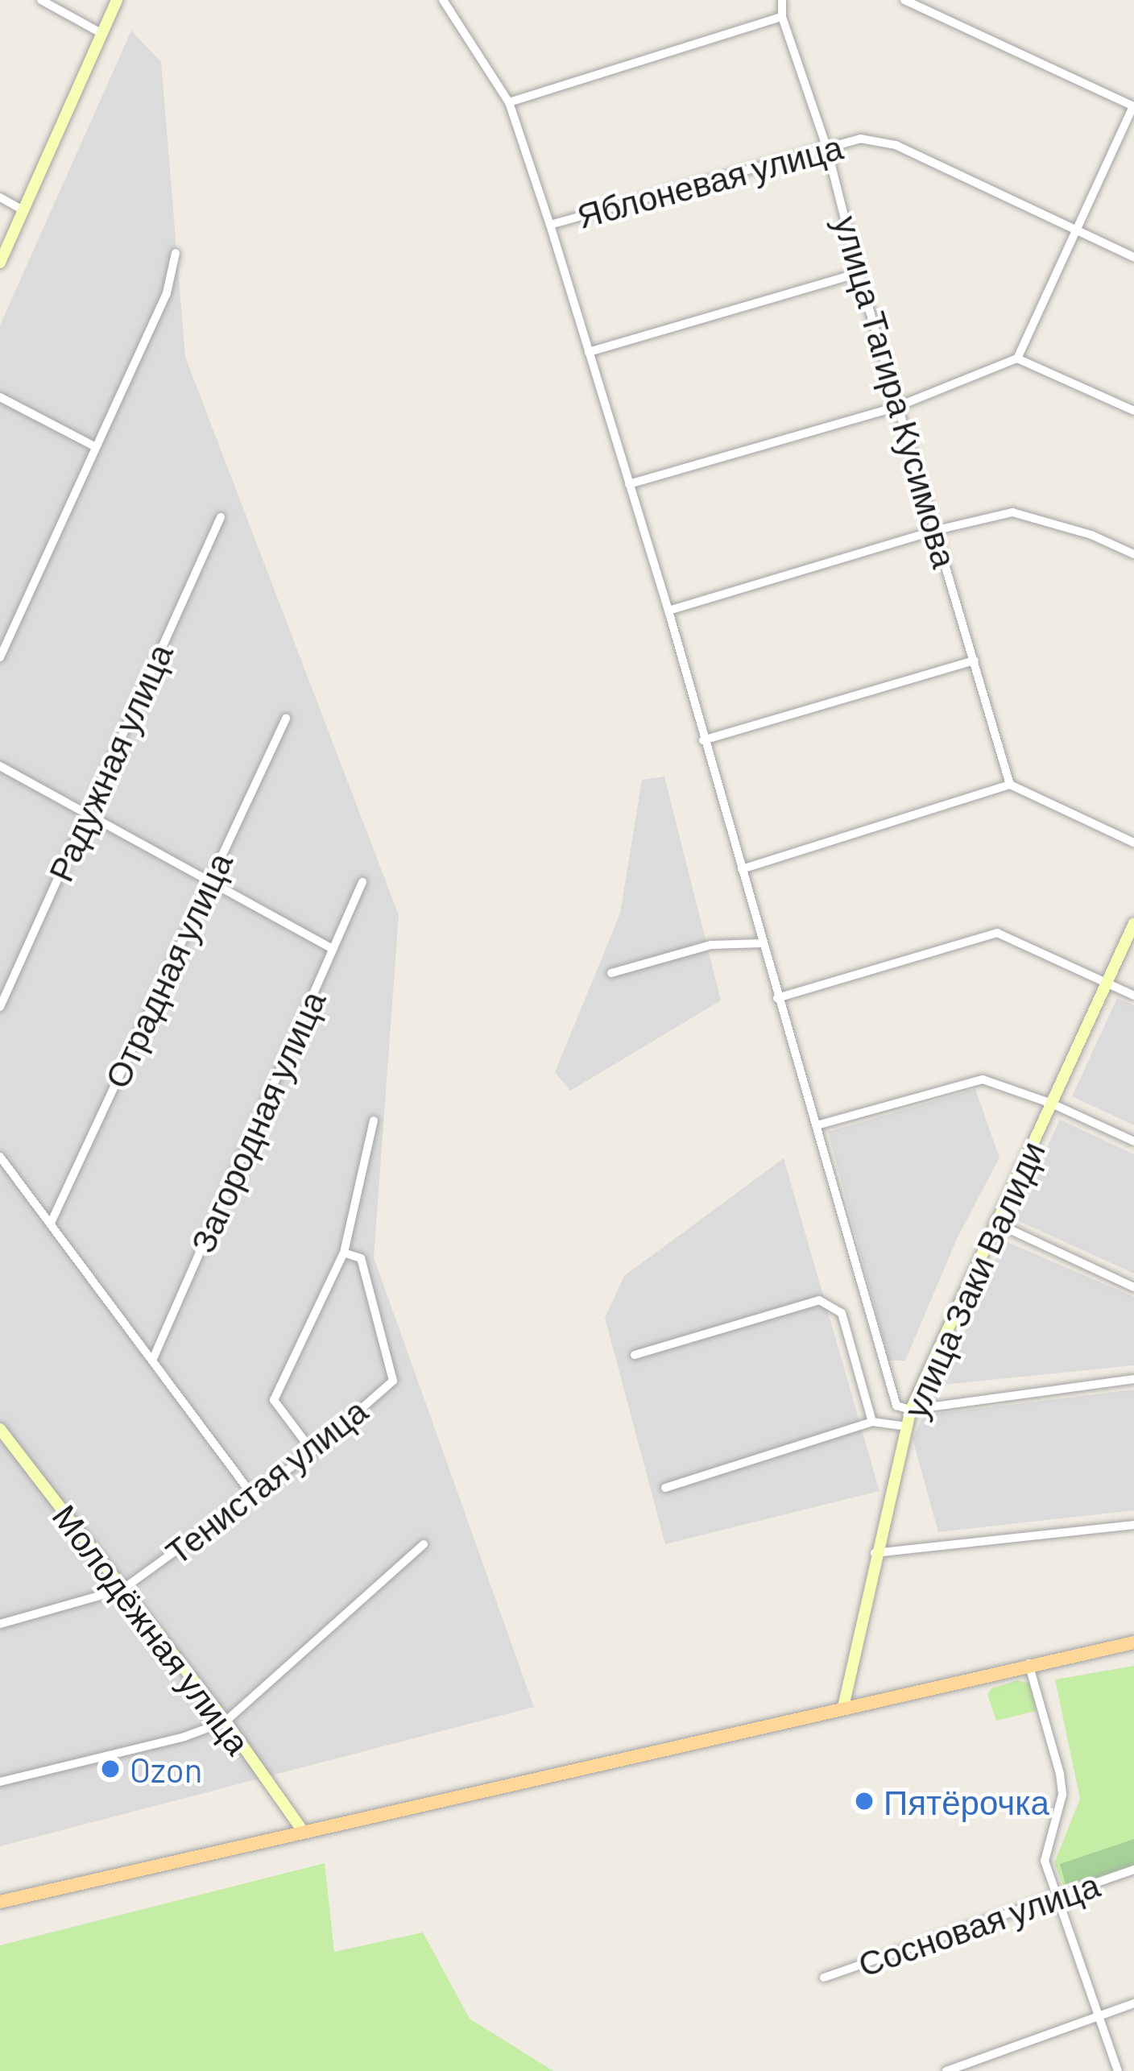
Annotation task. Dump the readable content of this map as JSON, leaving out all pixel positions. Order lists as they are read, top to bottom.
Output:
{
  "streets": {
    "street": [
      "Яблоневая улица",
      "улица Тагира Кусимова",
      "Радужная улица",
      "Отрадная улица",
      "Загородная улица",
      "улица Заки Валиди",
      "Тенистая улица",
      "Молодёжная улица",
      "Сосновая улица"
    ]
  },
  "crossings": [
    ["Яблоневая улица", "улица Тагира Кусимова"],
    ["Тенистая улица", "Молодёжная улица"]
  ],
  "places": ["Ozon", "Пятёрочка"]
}
